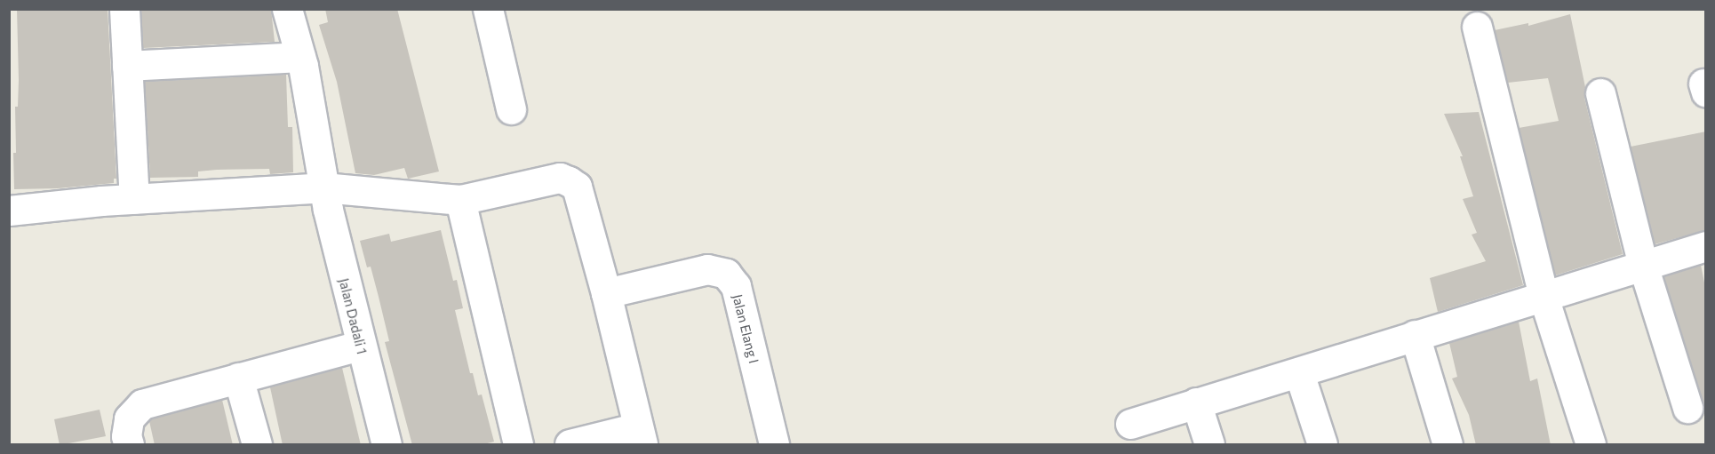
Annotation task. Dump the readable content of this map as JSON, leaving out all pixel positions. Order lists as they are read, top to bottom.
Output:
{
  "streets": {
    "street": ["Jalan Dadali 1", "Jalan Elang I"]
  }
}
